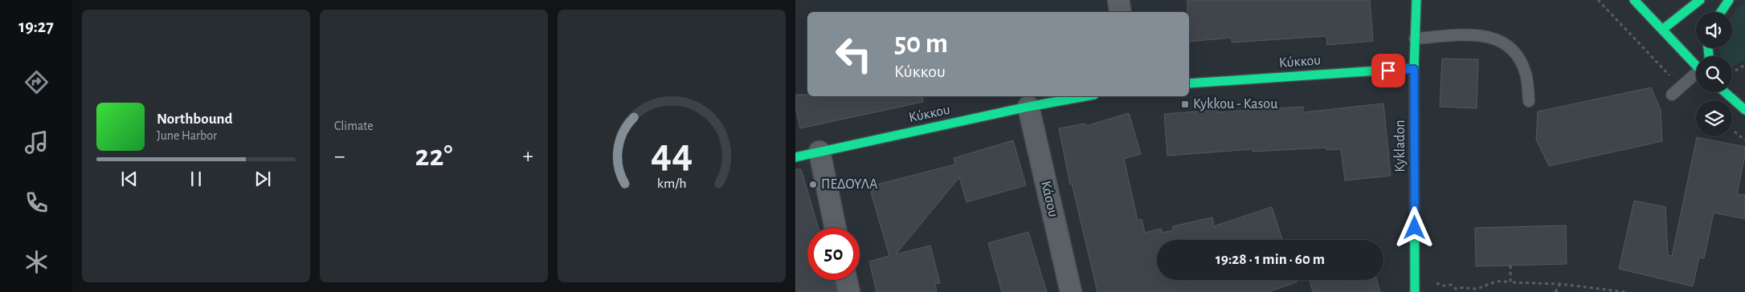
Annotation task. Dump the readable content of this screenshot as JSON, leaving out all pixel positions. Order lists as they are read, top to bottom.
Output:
{
  "streets": {
    "main road": ["Κύκκου", "Kykladon"],
    "street": ["Κάσου"]
  },
  "crossings": [
    ["Κύκκου", "Kykladon"],
    ["Κύκκου", "Κάσου"]
  ],
  "places": {
    "transit": ["Kykkou - Kasou"],
    "other": ["ΠΕΔΟΥΛΑ"]
  },
  "page": {
    "tabs": "19:27",
    "tile": "Climate",
    "turn": ["50 m", "Κύκκου"],
    "song": ["Northbound", "June Harbor"],
    "heat": ["−", "22°", "+"],
    "limit": "50",
    "trip": "19:28 · 1 min · 60 m",
    "gauge": ["44", "km/h"]
  }
}
